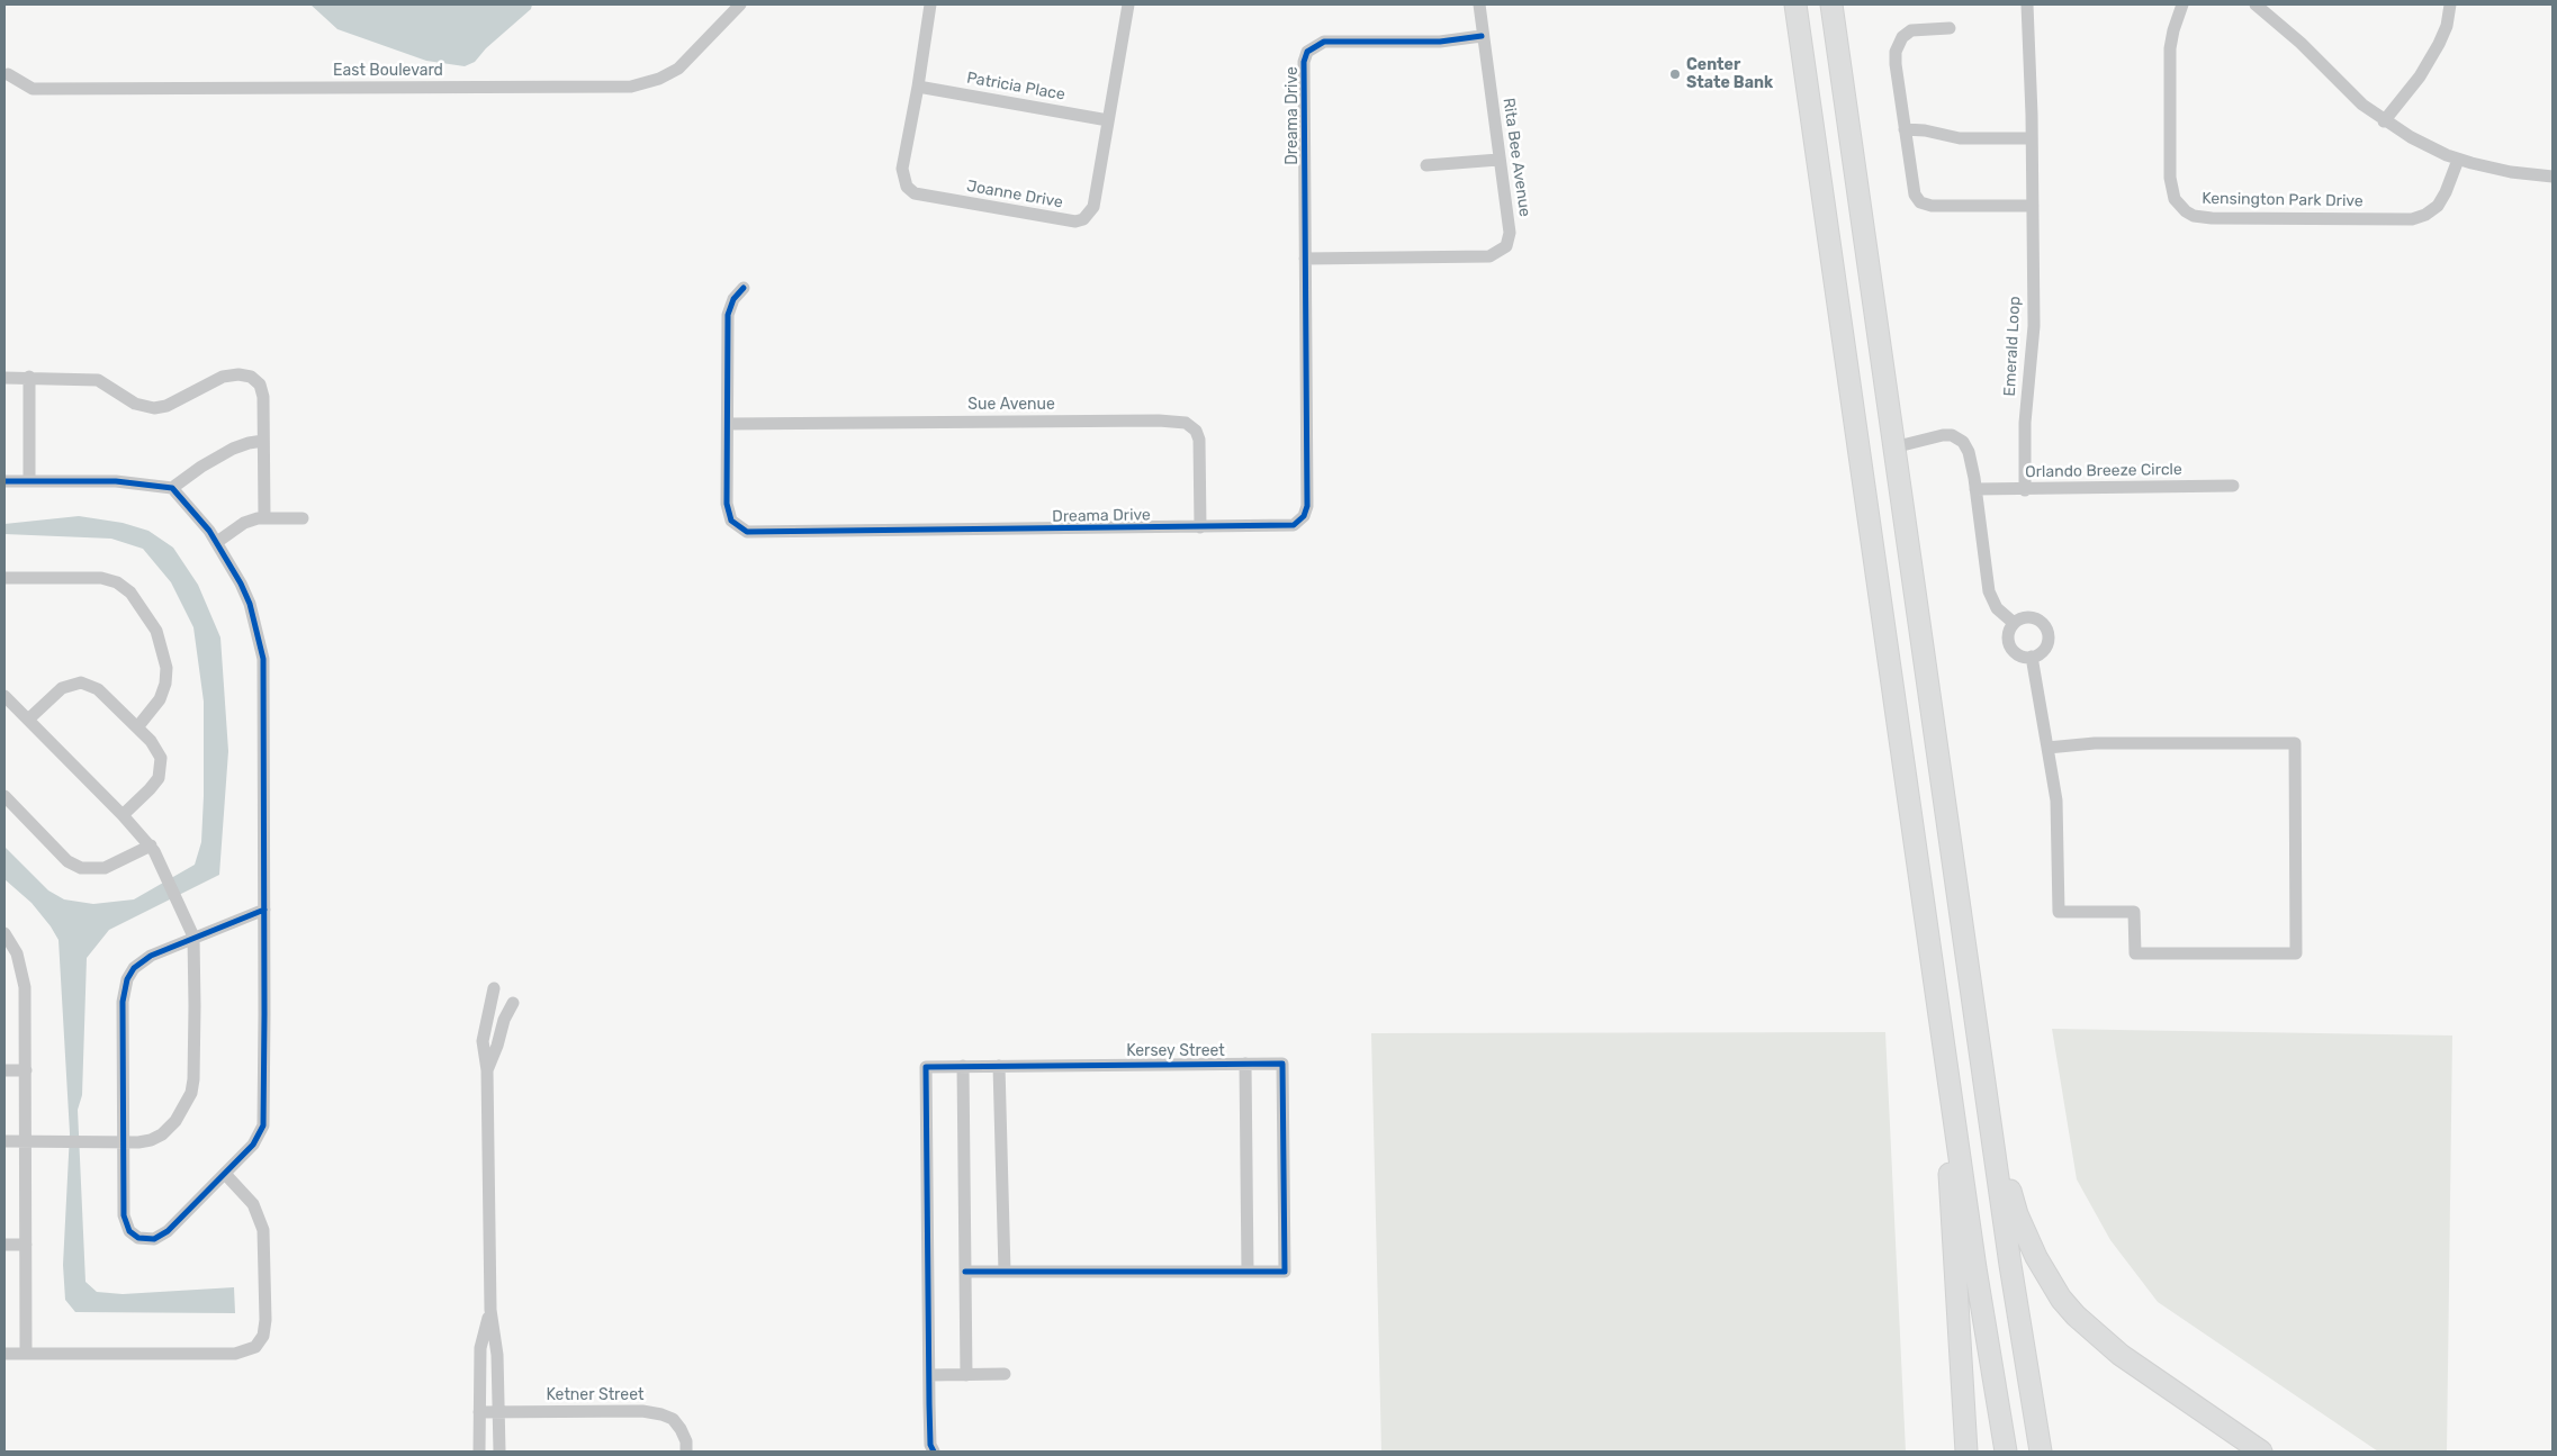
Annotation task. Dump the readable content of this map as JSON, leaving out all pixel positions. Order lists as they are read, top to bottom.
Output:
{
  "streets": {
    "street": [
      "East Boulevard",
      "Patricia Place",
      "Dreama Drive",
      "Rita Bee Avenue",
      "Joanne Drive",
      "Kensington Park Drive",
      "Emerald Loop",
      "Sue Avenue",
      "Orlando Breeze Circle",
      "Kersey Street",
      "Ketner Street"
    ]
  },
  "crossings": [
    ["Patricia Place", "Joanne Drive"],
    ["Dreama Drive", "Rita Bee Avenue"],
    ["Dreama Drive", "Sue Avenue"],
    ["Emerald Loop", "Orlando Breeze Circle"]
  ],
  "places": ["Center State Bank"]
}
